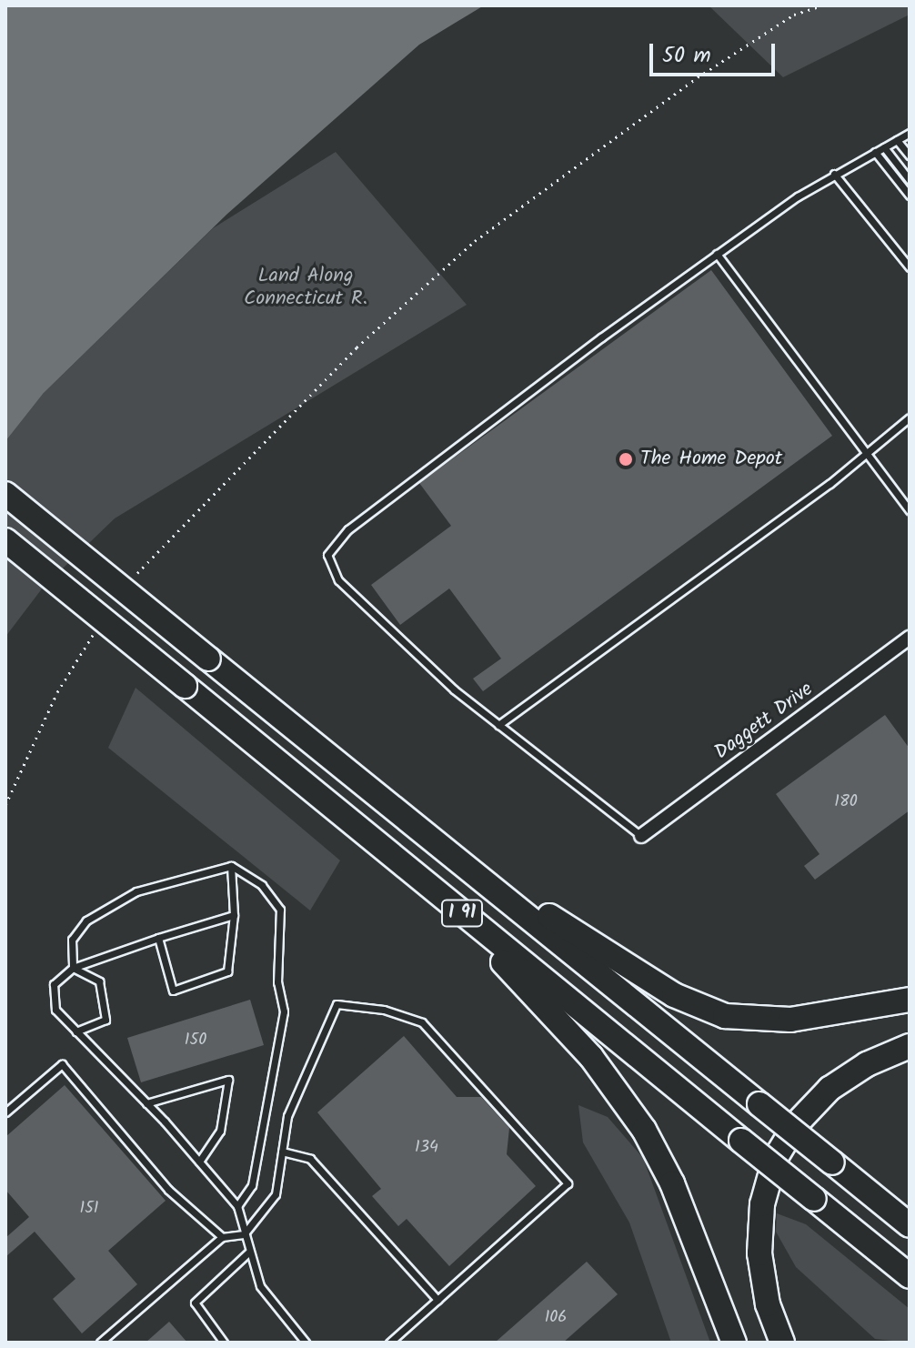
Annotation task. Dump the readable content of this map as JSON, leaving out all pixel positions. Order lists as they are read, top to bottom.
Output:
{
  "streets": {
    "highway": ["I 91"],
    "street": ["Daggett Drive"]
  },
  "parks": ["Land Along Connecticut R."],
  "places": ["The Home Depot"],
  "house_numbers": [
    "180",
    "150",
    "134",
    "151",
    "106"
  ],
  "scale_bar": "50 m"
}
